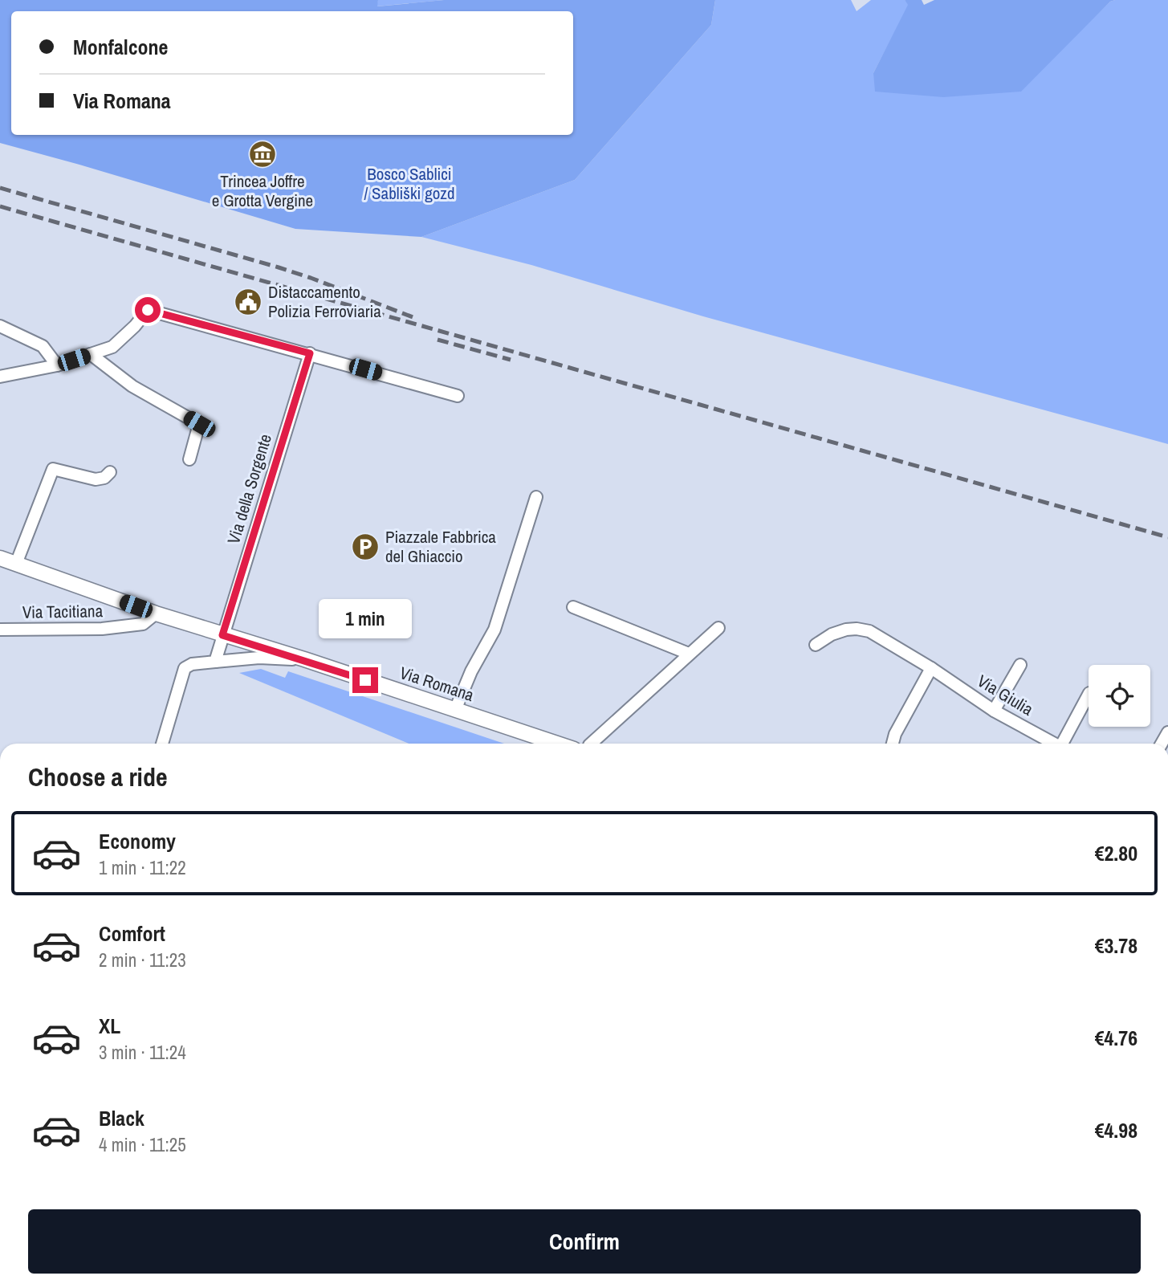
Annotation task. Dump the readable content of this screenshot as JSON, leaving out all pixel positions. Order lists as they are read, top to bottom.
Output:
{
  "streets": {
    "street": [
      "Via della Sorgente",
      "Via Tacitiana",
      "Via Romana",
      "Via Giulia"
    ]
  },
  "crossings": [
    ["Via della Sorgente", "Via Romana"],
    ["Via Tacitiana", "Via Romana"]
  ],
  "parks": ["Bosco Sablici / Sabliški gozd"],
  "places": {
    "museum": ["Trincea Joffre e Grotta Vergine"],
    "public building": ["Distaccamento Polizia Ferroviaria"],
    "parking": ["Piazzale Fabbrica del Ghiaccio"]
  },
  "page": {
    "banner": ["Monfalcone", "Via Romana"],
    "bubble": "1 min",
    "heading": "Choose a ride",
    "list": [
      {
        "name": "Economy",
        "note": "1 min · 11:22",
        "value": "€2.80"
      },
      {
        "name": "Comfort",
        "note": "2 min · 11:23",
        "value": "€3.78"
      },
      {
        "name": "XL",
        "note": "3 min · 11:24",
        "value": "€4.76"
      },
      {
        "name": "Black",
        "note": "4 min · 11:25",
        "value": "€4.98"
      }
    ],
    "buttons": "Confirm"
  }
}
